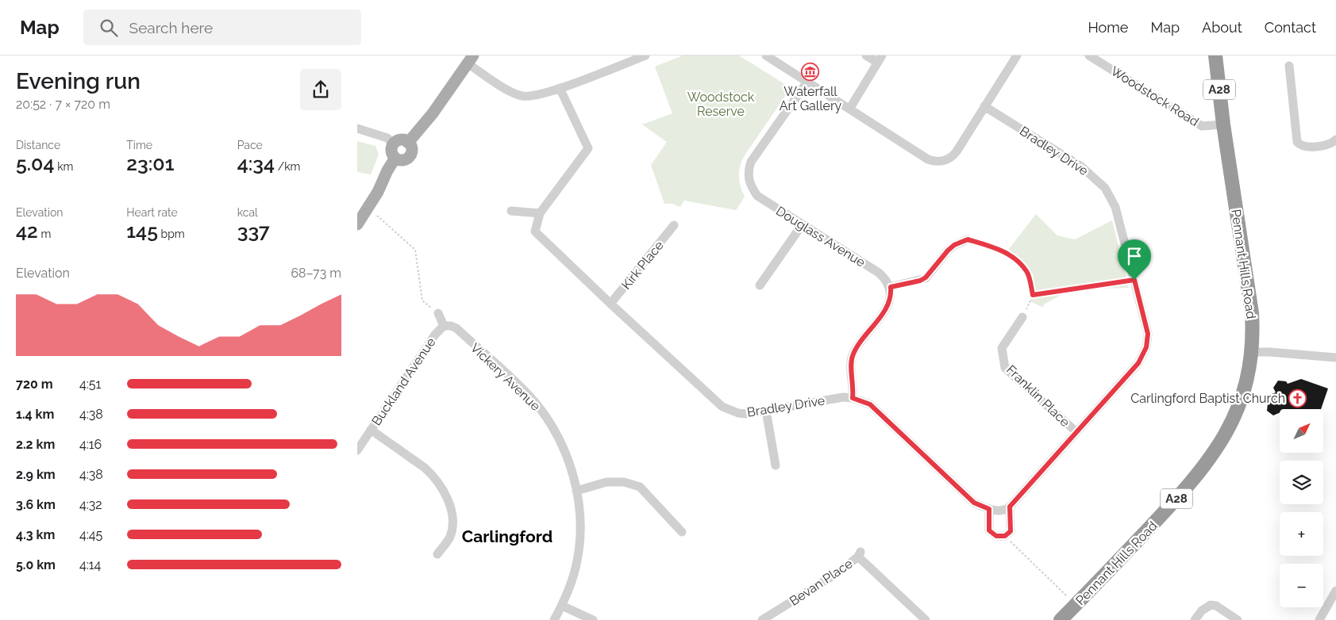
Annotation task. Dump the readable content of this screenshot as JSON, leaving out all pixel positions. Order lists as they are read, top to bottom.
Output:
{
  "streets": {
    "highway": ["A28", "Pennant Hills Road"],
    "street": [
      "Woodstock Road",
      "Bradley Drive",
      "Douglass Avenue",
      "Kirk Place",
      "Vickery Avenue",
      "Buckland Avenue",
      "Franklin Place",
      "Bevan Place"
    ]
  },
  "crossings": [
    ["Woodstock Road", "Pennant Hills Road"],
    ["Bradley Drive", "Kirk Place"],
    ["Bradley Drive", "Franklin Place"],
    ["Vickery Avenue", "Buckland Avenue"]
  ],
  "districts": ["Carlingford"],
  "parks": ["Woodstock Reserve"],
  "places": {
    "museum": ["Waterfall Art Gallery"],
    "church": ["Carlingford Baptist Church"]
  },
  "north": "top right",
  "page": {
    "header": "Map",
    "search": "Search here",
    "nav": [
      "Home",
      "Map",
      "About",
      "Contact"
    ],
    "heading": ["Evening run", "20:52 · 7 × 720 m"],
    "stats": [
      ["Distance", "5.04 km"],
      ["Time", "23:01"],
      ["Pace", "4:34 /km"],
      ["Elevation", "42 m"],
      ["Heart rate", "145 bpm"],
      ["kcal", "337"]
    ],
    "chart": ["Elevation", "68–73 m"],
    "list": [
      {
        "name": "720 m",
        "note": "4:51"
      },
      {
        "name": "1.4 km",
        "note": "4:38"
      },
      {
        "name": "2.2 km",
        "note": "4:16"
      },
      {
        "name": "2.9 km",
        "note": "4:38"
      },
      {
        "name": "3.6 km",
        "note": "4:32"
      },
      {
        "name": "4.3 km",
        "note": "4:45"
      },
      {
        "name": "5.0 km",
        "note": "4:14"
      }
    ],
    "map_buttons": ["+", "−"]
  }
}
